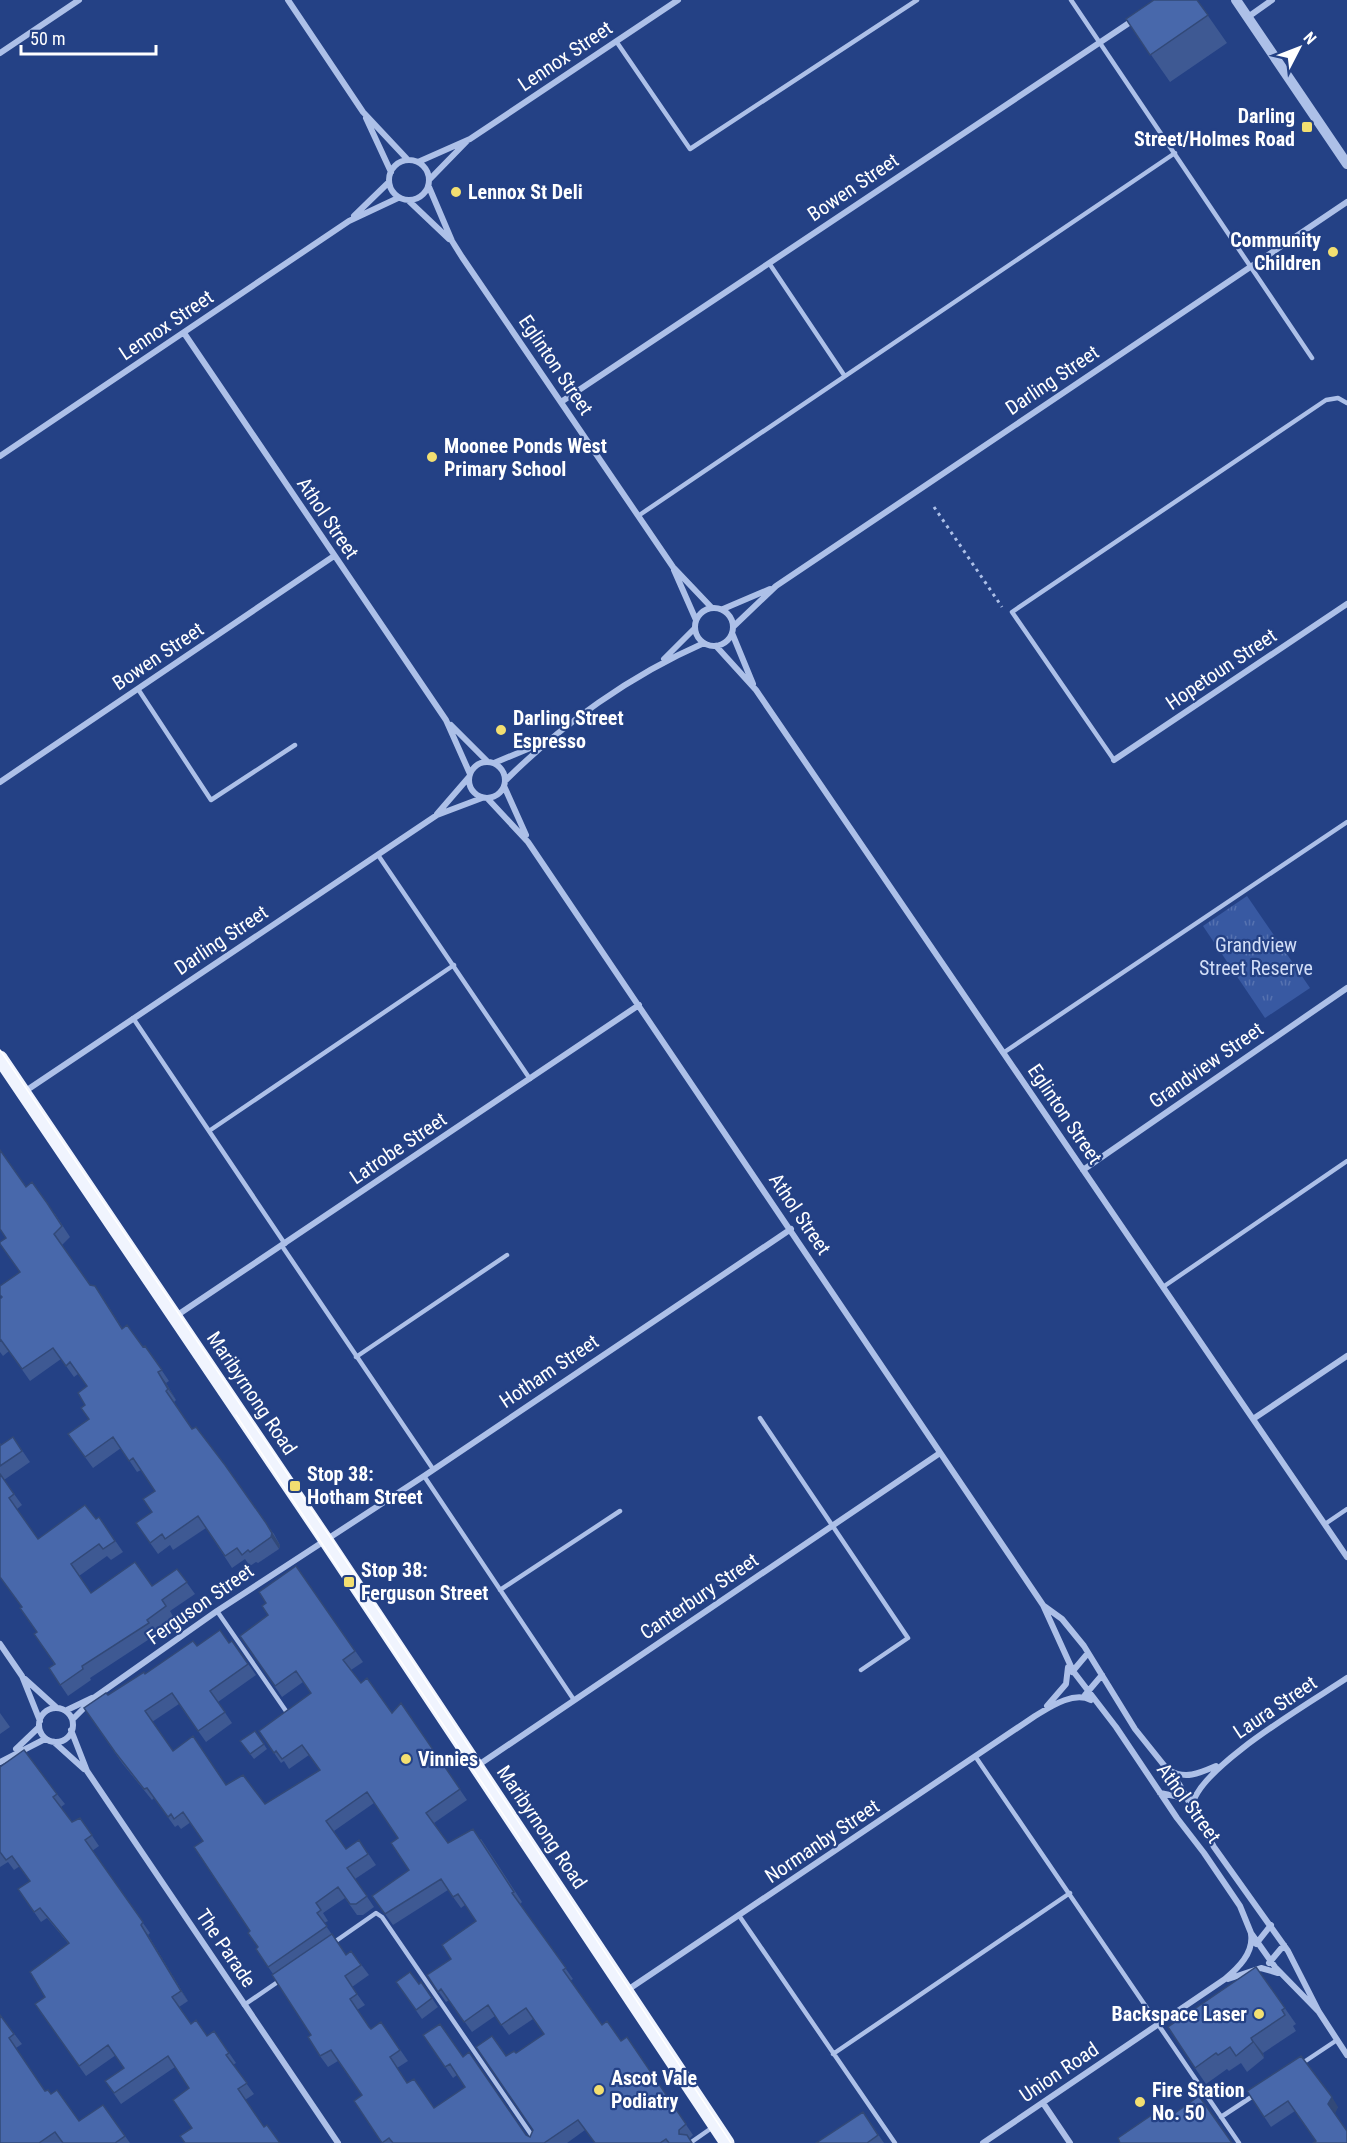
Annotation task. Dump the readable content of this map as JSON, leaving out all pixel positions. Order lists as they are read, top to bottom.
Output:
{
  "streets": {
    "main road": ["Maribyrnong Road"],
    "street": [
      "Lennox Street",
      "Bowen Street",
      "Eglinton Street",
      "Darling Street",
      "Athol Street",
      "Hopetoun Street",
      "Grandview Street",
      "Latrobe Street",
      "Hotham Street",
      "Canterbury Street",
      "Ferguson Street",
      "Laura Street",
      "Normanby Street",
      "The Parade",
      "Union Road"
    ]
  },
  "crossings": [
    ["Lennox Street", "Eglinton Street"],
    ["Lennox Street", "Athol Street"],
    ["Bowen Street", "Eglinton Street"],
    ["Bowen Street", "Athol Street"],
    ["Eglinton Street", "Darling Street"],
    ["Eglinton Street", "Grandview Street"],
    ["Darling Street", "Athol Street"],
    ["Darling Street", "Maribyrnong Road"],
    ["Athol Street", "Latrobe Street"],
    ["Athol Street", "Hotham Street"],
    ["Athol Street", "Canterbury Street"],
    ["Athol Street", "Laura Street"],
    ["Athol Street", "Normanby Street"],
    ["Athol Street", "Union Road"],
    ["Latrobe Street", "Maribyrnong Road"],
    ["Hotham Street", "Maribyrnong Road"],
    ["Hotham Street", "Ferguson Street"],
    ["Maribyrnong Road", "Canterbury Street"],
    ["Maribyrnong Road", "Ferguson Street"],
    ["Maribyrnong Road", "Normanby Street"],
    ["Ferguson Street", "The Parade"]
  ],
  "parks": ["Grandview Street Reserve"],
  "places": {
    "transit": ["Darling Street/Holmes Road", "Stop 38: Hotham Street", "Stop 38: Ferguson Street"],
    "other": [
      "Lennox St Deli",
      "Community Children",
      "Moonee Ponds West Primary School",
      "Darling Street Espresso",
      "Vinnies",
      "Backspace Laser",
      "Ascot Vale Podiatry",
      "Fire Station No. 50"
    ]
  },
  "scale_bar": "50 m",
  "north": "top right"
}
